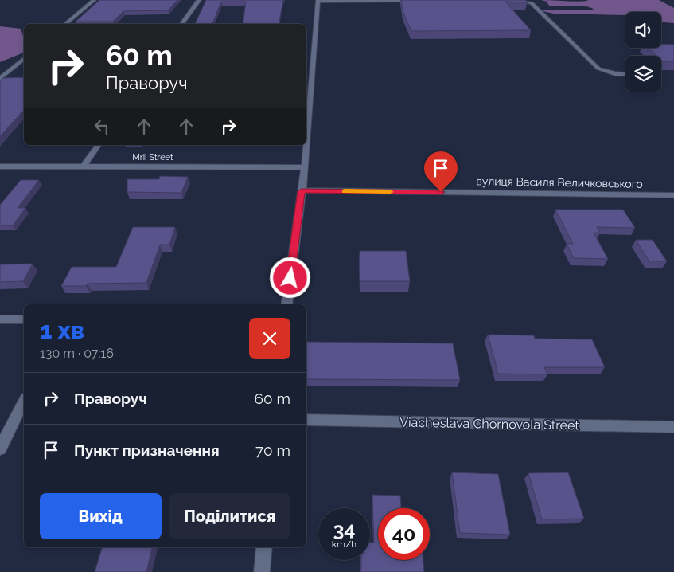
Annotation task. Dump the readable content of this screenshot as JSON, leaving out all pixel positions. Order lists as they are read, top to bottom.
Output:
{
  "streets": {
    "street": ["Mrii Street", "вулиця Василя Величковського", "Viacheslava Chornovola Street"]
  },
  "page": {
    "turn": ["60 m", "Праворуч"],
    "heading": ["1 хв", "130 m · 07:16"],
    "list": [
      {
        "name": "Праворуч",
        "value": "60 m"
      },
      {
        "name": "Пункт призначення",
        "value": "70 m"
      }
    ],
    "buttons": ["Вихід", "Поділитися"],
    "speed": "34 km/h",
    "limit": "40"
  }
}
